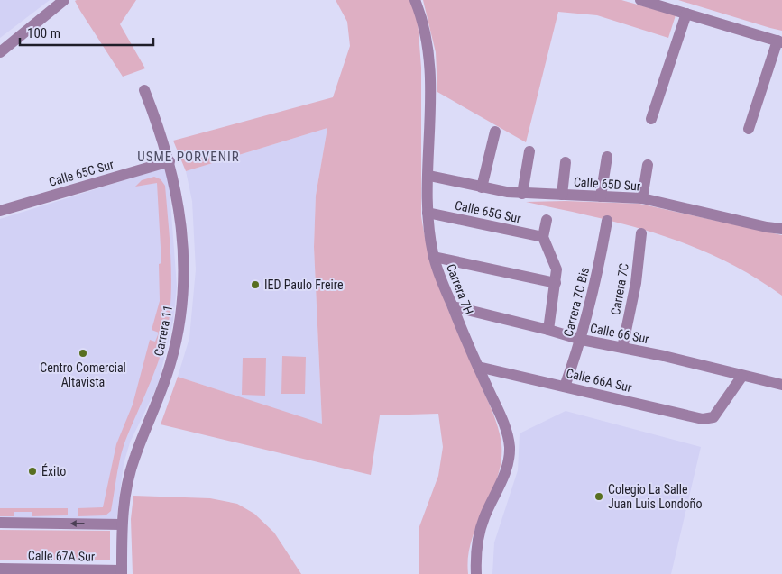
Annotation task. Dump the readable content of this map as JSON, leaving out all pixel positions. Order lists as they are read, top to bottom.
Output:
{
  "streets": {
    "street": [
      "Calle 65C Sur",
      "Calle 65D Sur",
      "Calle 65G Sur",
      "Carrera 7H",
      "Carrera 7C",
      "Carrera 7C Bis",
      "Carrera 11",
      "Calle 66 Sur",
      "Calle 66A Sur",
      "Calle 67A Sur"
    ]
  },
  "crossings": [
    ["Calle 65C Sur", "Carrera 11"],
    ["Calle 65D Sur", "Carrera 7H"],
    ["Calle 65G Sur", "Carrera 7H"],
    ["Carrera 7H", "Calle 66 Sur"],
    ["Carrera 7H", "Calle 66A Sur"],
    ["Carrera 7C", "Calle 66 Sur"],
    ["Carrera 7C Bis", "Calle 66 Sur"],
    ["Carrera 7C Bis", "Calle 66A Sur"],
    ["Carrera 11", "Calle 67A Sur"],
    ["Calle 66 Sur", "Calle 66A Sur"]
  ],
  "districts": ["USME PORVENIR"],
  "places": [
    "IED Paulo Freire",
    "Centro Comercial Altavista",
    "Éxito",
    "Colegio La Salle Juan Luis Londoño"
  ],
  "scale_bar": "100 m"
}
